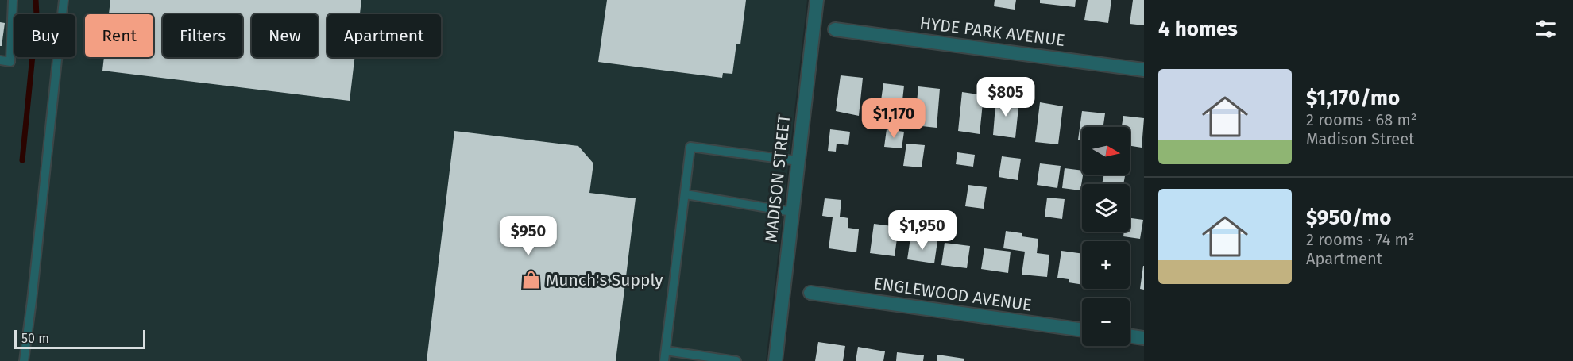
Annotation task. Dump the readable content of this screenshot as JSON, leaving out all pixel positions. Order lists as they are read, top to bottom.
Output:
{
  "streets": {
    "street": ["HYDE PARK AVENUE", "MADISON STREET", "ENGLEWOOD AVENUE"]
  },
  "places": {
    "shop": ["Munch's Supply"]
  },
  "scale_bar": "50 m",
  "north": "right",
  "page": {
    "heading": "4 homes",
    "chip": [
      "Buy",
      "Rent",
      "Filters",
      "New",
      "Apartment"
    ],
    "list": [
      {
        "name": "$1,170/mo",
        "note": "2 rooms · 68 m² · Madison Street"
      },
      {
        "name": "$950/mo",
        "note": "2 rooms · 74 m² · Apartment"
      }
    ],
    "price": [
      "$805",
      "$1,170",
      "$1,950",
      "$950"
    ],
    "map_buttons": ["+", "−"],
    "scale": "50 m"
  }
}
